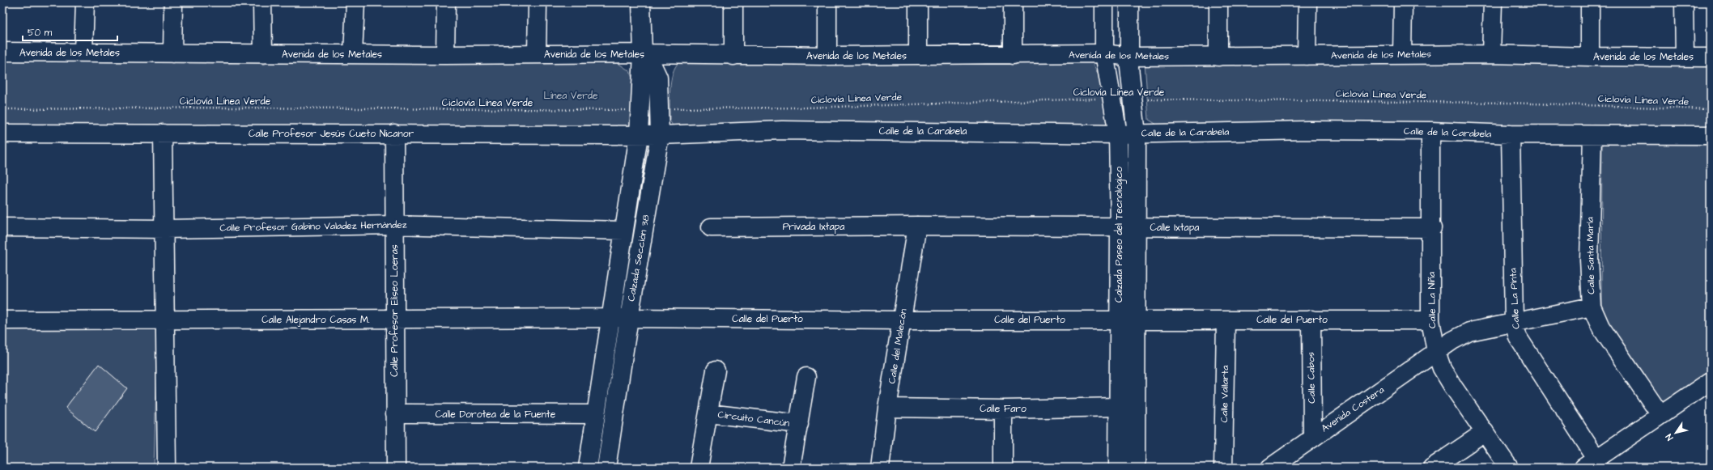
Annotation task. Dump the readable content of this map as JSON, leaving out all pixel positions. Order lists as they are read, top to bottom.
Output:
{
  "streets": {
    "street": [
      "Avenida de los Metales",
      "Calle de la Carabela",
      "Calle Profesor Jesús Cueto Nicanor",
      "Calle Profesor Gabino Valadez Hernández",
      "Privada Ixtapa",
      "Calle Ixtapa",
      "Calzada Paseo del Tecnológico",
      "Calle Santa María",
      "Calzada Sección 38",
      "Calle La Pinta",
      "Calle La Niña",
      "Calle Profesor Eliseo Loeras",
      "Calle del Puerto",
      "Calle Alejandro Casas M.",
      "Calle del Malecón",
      "Calle Cabos",
      "Calle Vallarta",
      "Calle Faro",
      "Avenida Costera",
      "Calle Dorotea de la Fuente",
      "Circuito Cancún"
    ],
    "path": ["Ciclovía Línea Verde"]
  },
  "crossings": [
    ["Avenida de los Metales", "Calzada Paseo del Tecnológico"],
    ["Avenida de los Metales", "Calzada Sección 38"],
    ["Ciclovía Línea Verde", "Calzada Paseo del Tecnológico"],
    ["Ciclovía Línea Verde", "Calzada Sección 38"],
    ["Calle de la Carabela", "Calle Profesor Jesús Cueto Nicanor"],
    ["Calle de la Carabela", "Calzada Paseo del Tecnológico"],
    ["Calle de la Carabela", "Calle Santa María"],
    ["Calle de la Carabela", "Calzada Sección 38"],
    ["Calle de la Carabela", "Calle La Pinta"],
    ["Calle de la Carabela", "Calle La Niña"],
    ["Calle Profesor Jesús Cueto Nicanor", "Calzada Sección 38"],
    ["Calle Profesor Jesús Cueto Nicanor", "Calle Profesor Eliseo Loeras"],
    ["Calle Profesor Gabino Valadez Hernández", "Calzada Sección 38"],
    ["Calle Profesor Gabino Valadez Hernández", "Calle Profesor Eliseo Loeras"],
    ["Privada Ixtapa", "Calle Ixtapa"],
    ["Privada Ixtapa", "Calle del Malecón"],
    ["Calle Ixtapa", "Calzada Paseo del Tecnológico"],
    ["Calle Ixtapa", "Calle La Niña"],
    ["Calle Ixtapa", "Calle del Malecón"],
    ["Calzada Paseo del Tecnológico", "Calle del Puerto"],
    ["Calzada Paseo del Tecnológico", "Calle Faro"],
    ["Calzada Sección 38", "Calle del Puerto"],
    ["Calzada Sección 38", "Calle Alejandro Casas M."],
    ["Calzada Sección 38", "Calle Dorotea de la Fuente"],
    ["Calle La Niña", "Calle del Puerto"],
    ["Calle La Niña", "Avenida Costera"],
    ["Calle Profesor Eliseo Loeras", "Calle Alejandro Casas M."],
    ["Calle Profesor Eliseo Loeras", "Calle Dorotea de la Fuente"],
    ["Calle del Puerto", "Calle Alejandro Casas M."],
    ["Calle del Puerto", "Calle del Malecón"],
    ["Calle del Puerto", "Calle Cabos"],
    ["Calle del Puerto", "Calle Vallarta"],
    ["Calle del Malecón", "Calle Faro"],
    ["Calle Cabos", "Avenida Costera"]
  ],
  "parks": ["Línea Verde"],
  "scale_bar": "50 m",
  "north": "bottom left"
}
